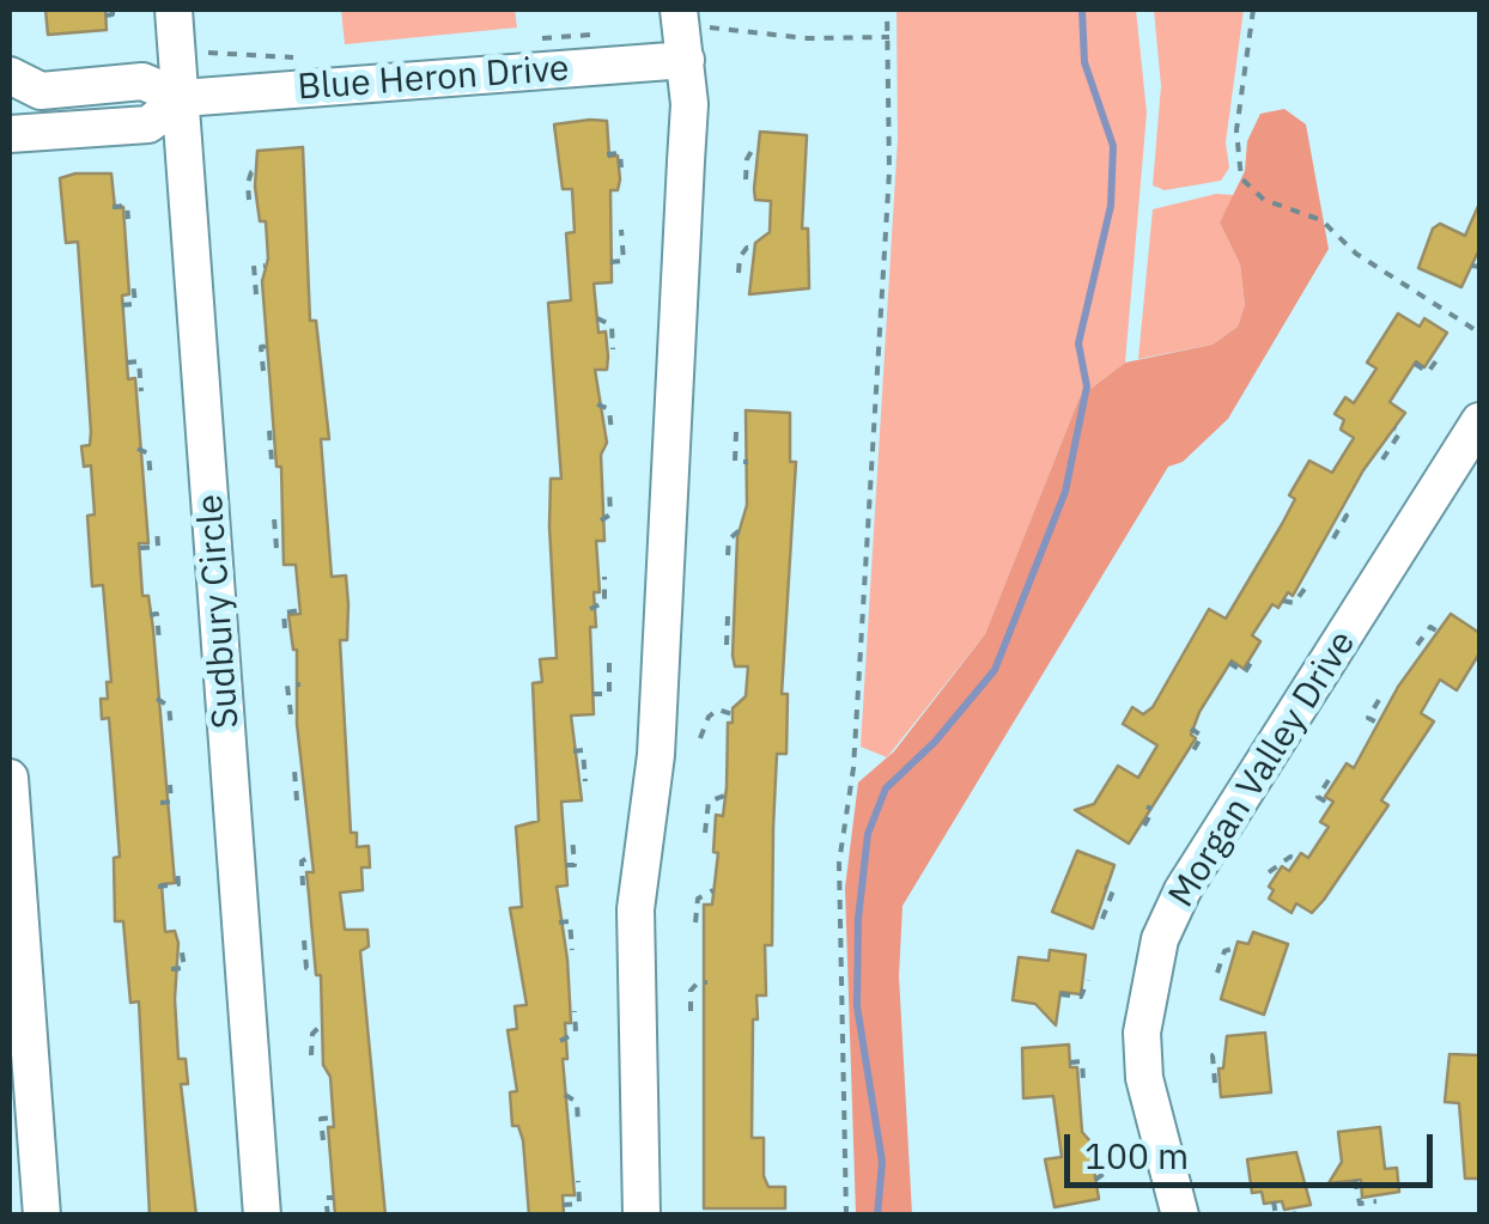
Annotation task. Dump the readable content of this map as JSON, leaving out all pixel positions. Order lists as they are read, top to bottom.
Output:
{
  "streets": {
    "street": ["Blue Heron Drive", "Sudbury Circle", "Morgan Valley Drive"]
  },
  "crossings": [
    ["Blue Heron Drive", "Sudbury Circle"]
  ],
  "scale_bar": "100 m"
}
